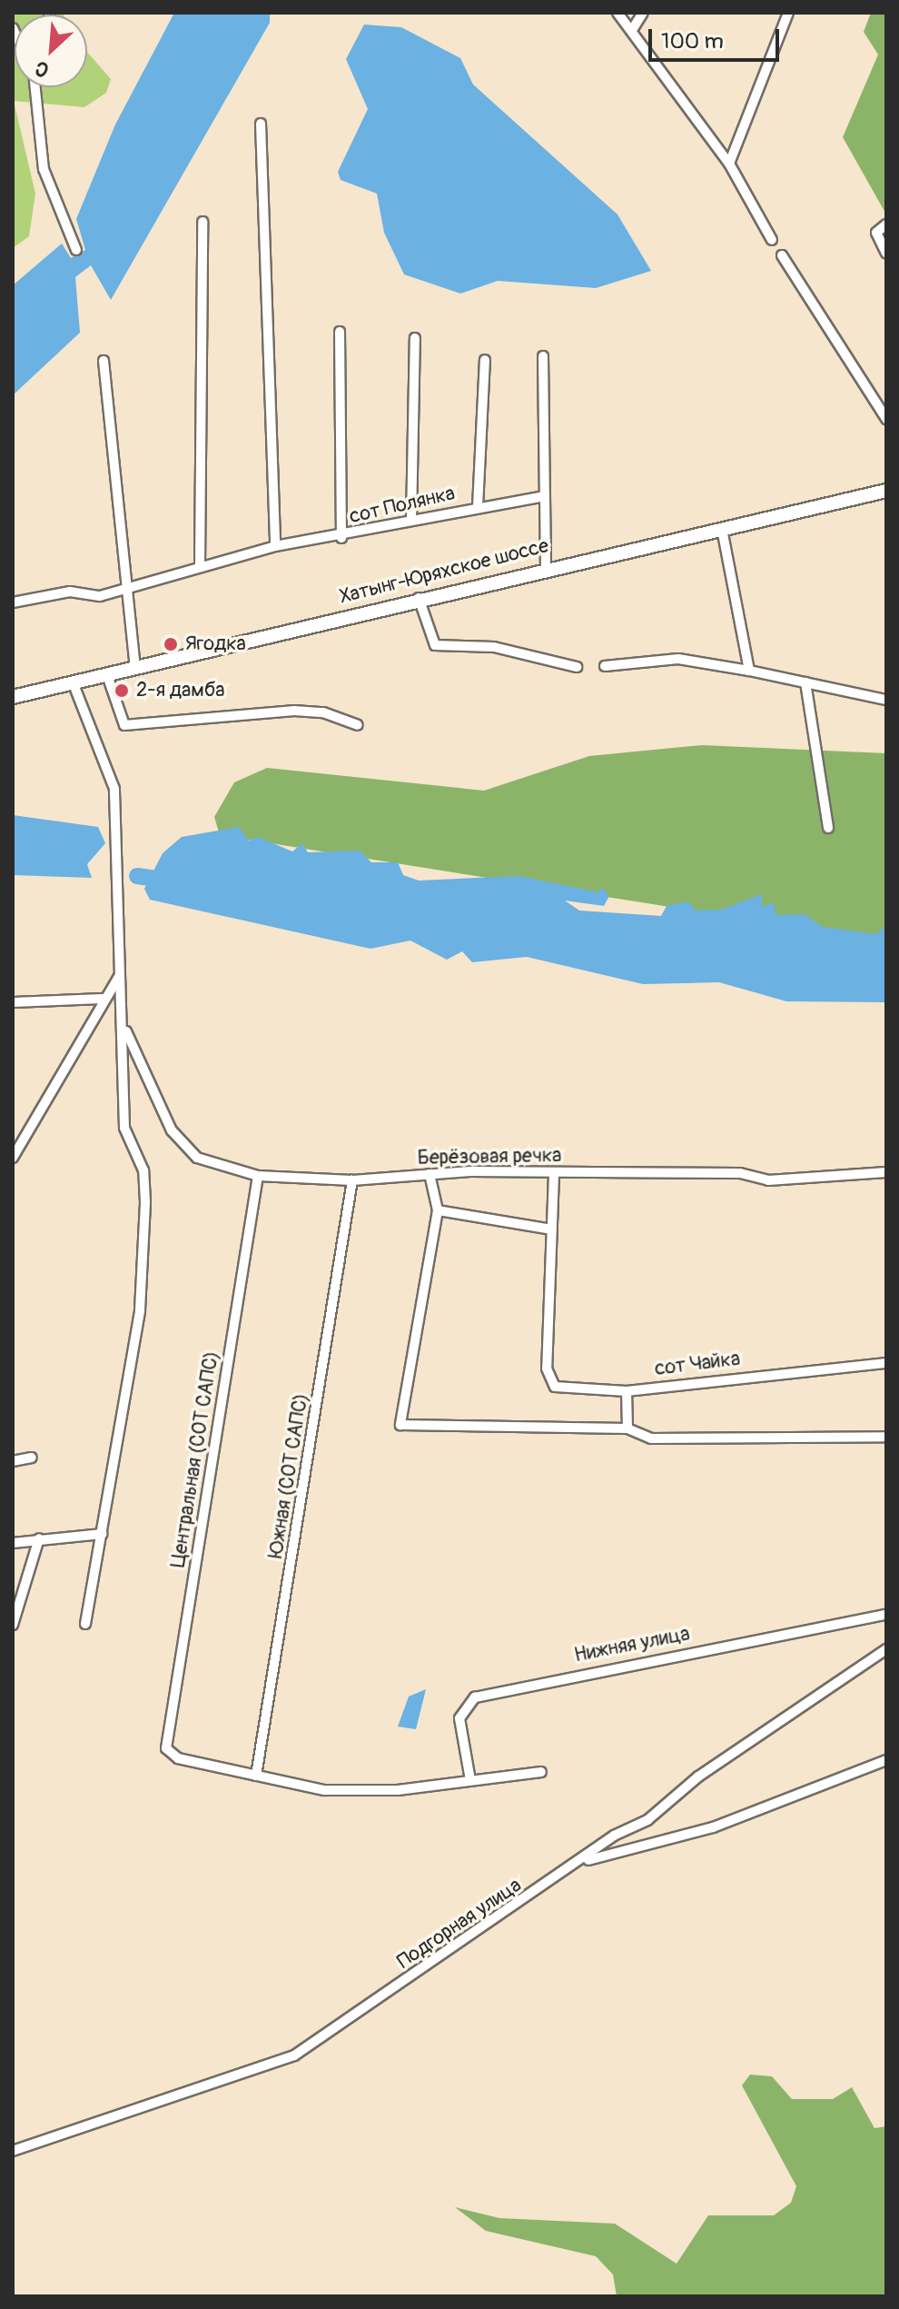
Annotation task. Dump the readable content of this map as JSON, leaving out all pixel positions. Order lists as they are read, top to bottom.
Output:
{
  "streets": {
    "main road": ["Хатынг-Юряхское шоссе"],
    "street": [
      "сот Полянка",
      "Берёзовая речка",
      "сот Чайка",
      "Центральная (СОТ САПС)",
      "Южная (СОТ САПС)",
      "Нижняя улица",
      "Подгорная улица"
    ]
  },
  "crossings": [
    ["Берёзовая речка", "Центральная (СОТ САПС)"],
    ["Берёзовая речка", "Южная (СОТ САПС)"],
    ["Центральная (СОТ САПС)", "Южная (СОТ САПС)"]
  ],
  "places": ["Ягодка", "2-я дамба"],
  "scale_bar": "100 m",
  "north": "bottom left"
}
